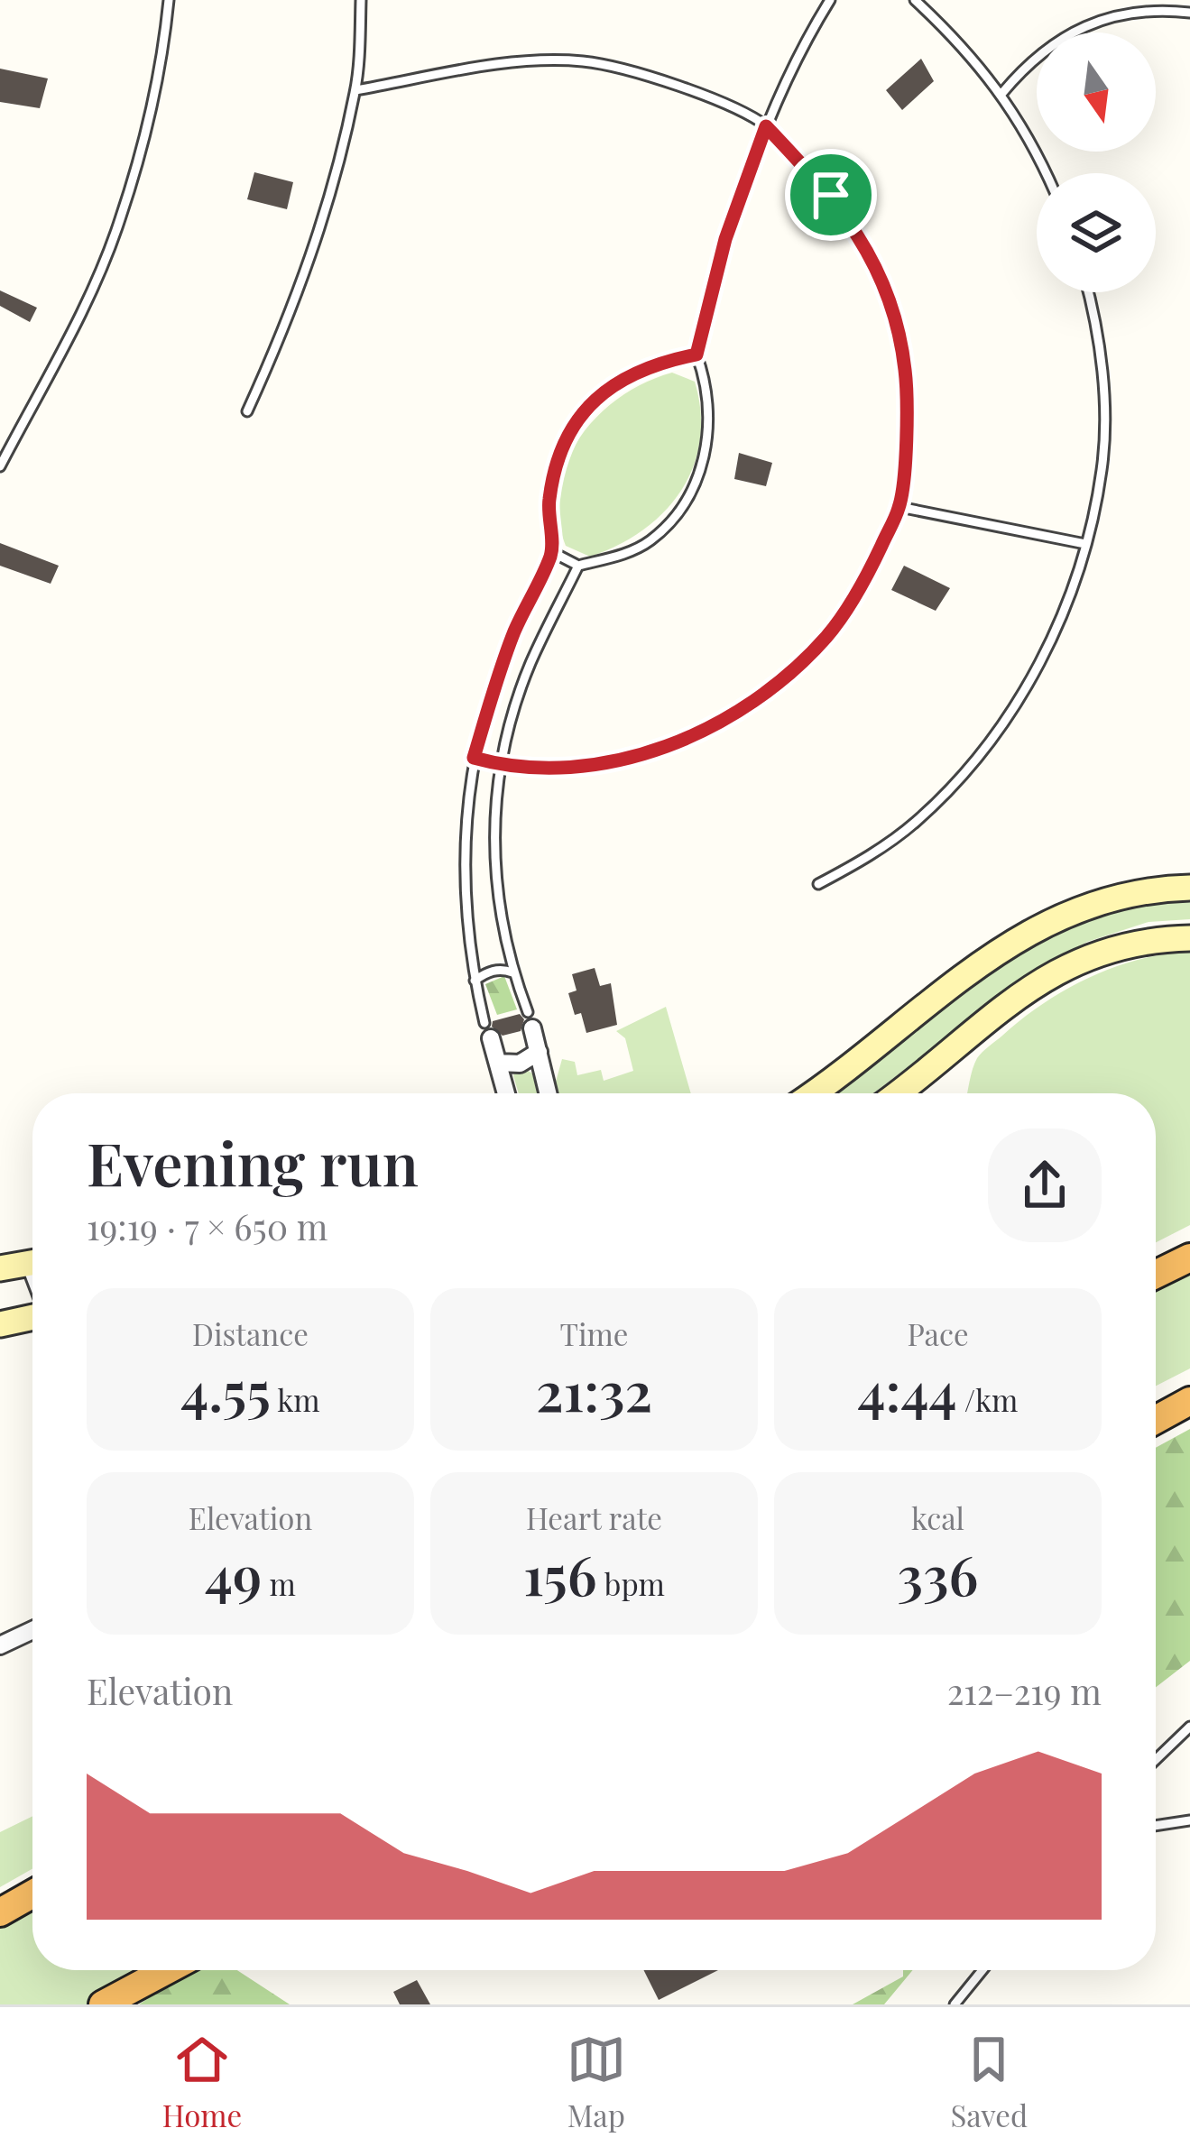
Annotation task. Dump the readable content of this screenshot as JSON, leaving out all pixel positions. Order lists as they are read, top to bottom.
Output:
{
  "north": "bottom",
  "page": {
    "heading": ["Evening run", "19:19 · 7 × 650 m"],
    "stats": [
      ["Distance", "4.55 km"],
      ["Time", "21:32"],
      ["Pace", "4:44 /km"],
      ["Elevation", "49 m"],
      ["Heart rate", "156 bpm"],
      ["kcal", "336"]
    ],
    "chart": ["Elevation", "212–219 m"],
    "tabs": ["Home", "Map", "Saved"]
  }
}
